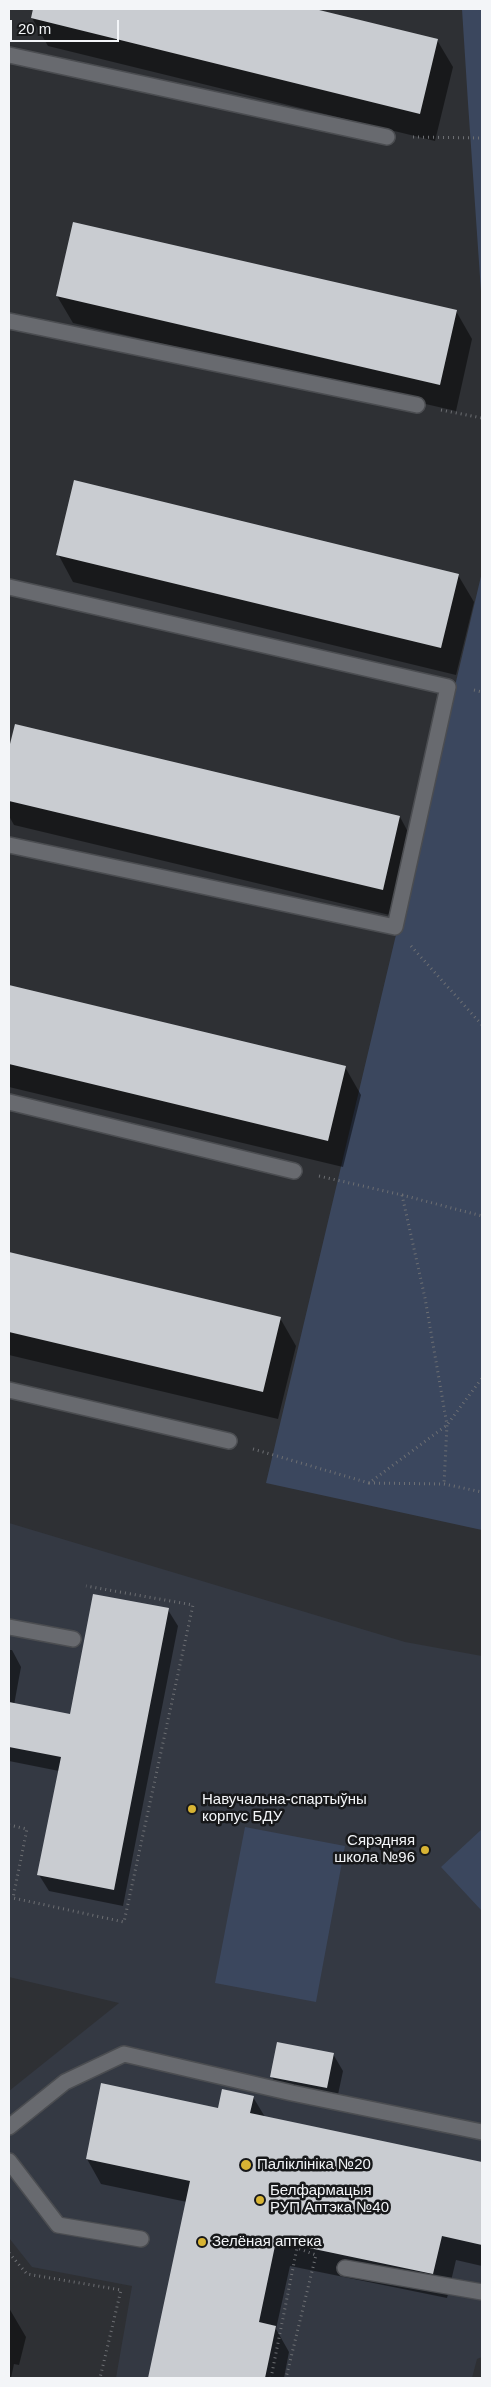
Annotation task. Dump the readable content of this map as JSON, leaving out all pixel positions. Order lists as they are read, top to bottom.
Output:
{
  "places": [
    "Навучальна-спартыўны корпус БДУ",
    "Сярэдняя школа №96",
    "Паліклініка №20",
    "Белфармацыя РУП Аптэка №40",
    "Зелёная аптека"
  ],
  "scale_bar": "20 m"
}
